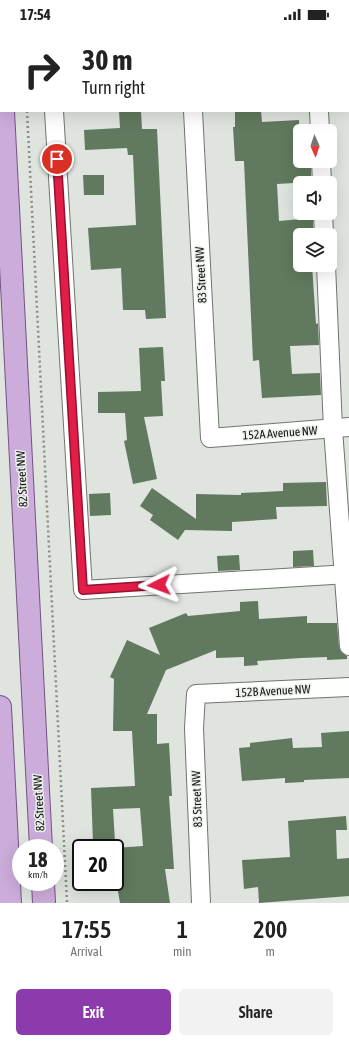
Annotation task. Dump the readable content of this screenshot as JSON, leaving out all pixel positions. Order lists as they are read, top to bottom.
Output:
{
  "streets": {
    "main road": ["82 Street NW"],
    "street": ["83 Street NW", "152A Avenue NW", "152B Avenue NW"]
  },
  "crossings": [
    ["83 Street NW", "152A Avenue NW"],
    ["83 Street NW", "152B Avenue NW"]
  ],
  "north": "bottom",
  "page": {
    "status": "17:54",
    "turn": ["30 m", "Turn right"],
    "speed": "18 km/h",
    "limit": "20",
    "eta": [
      "17:55",
      "Arrival",
      "1",
      "min",
      "200",
      "m"
    ],
    "buttons": ["Exit", "Share"]
  }
}
